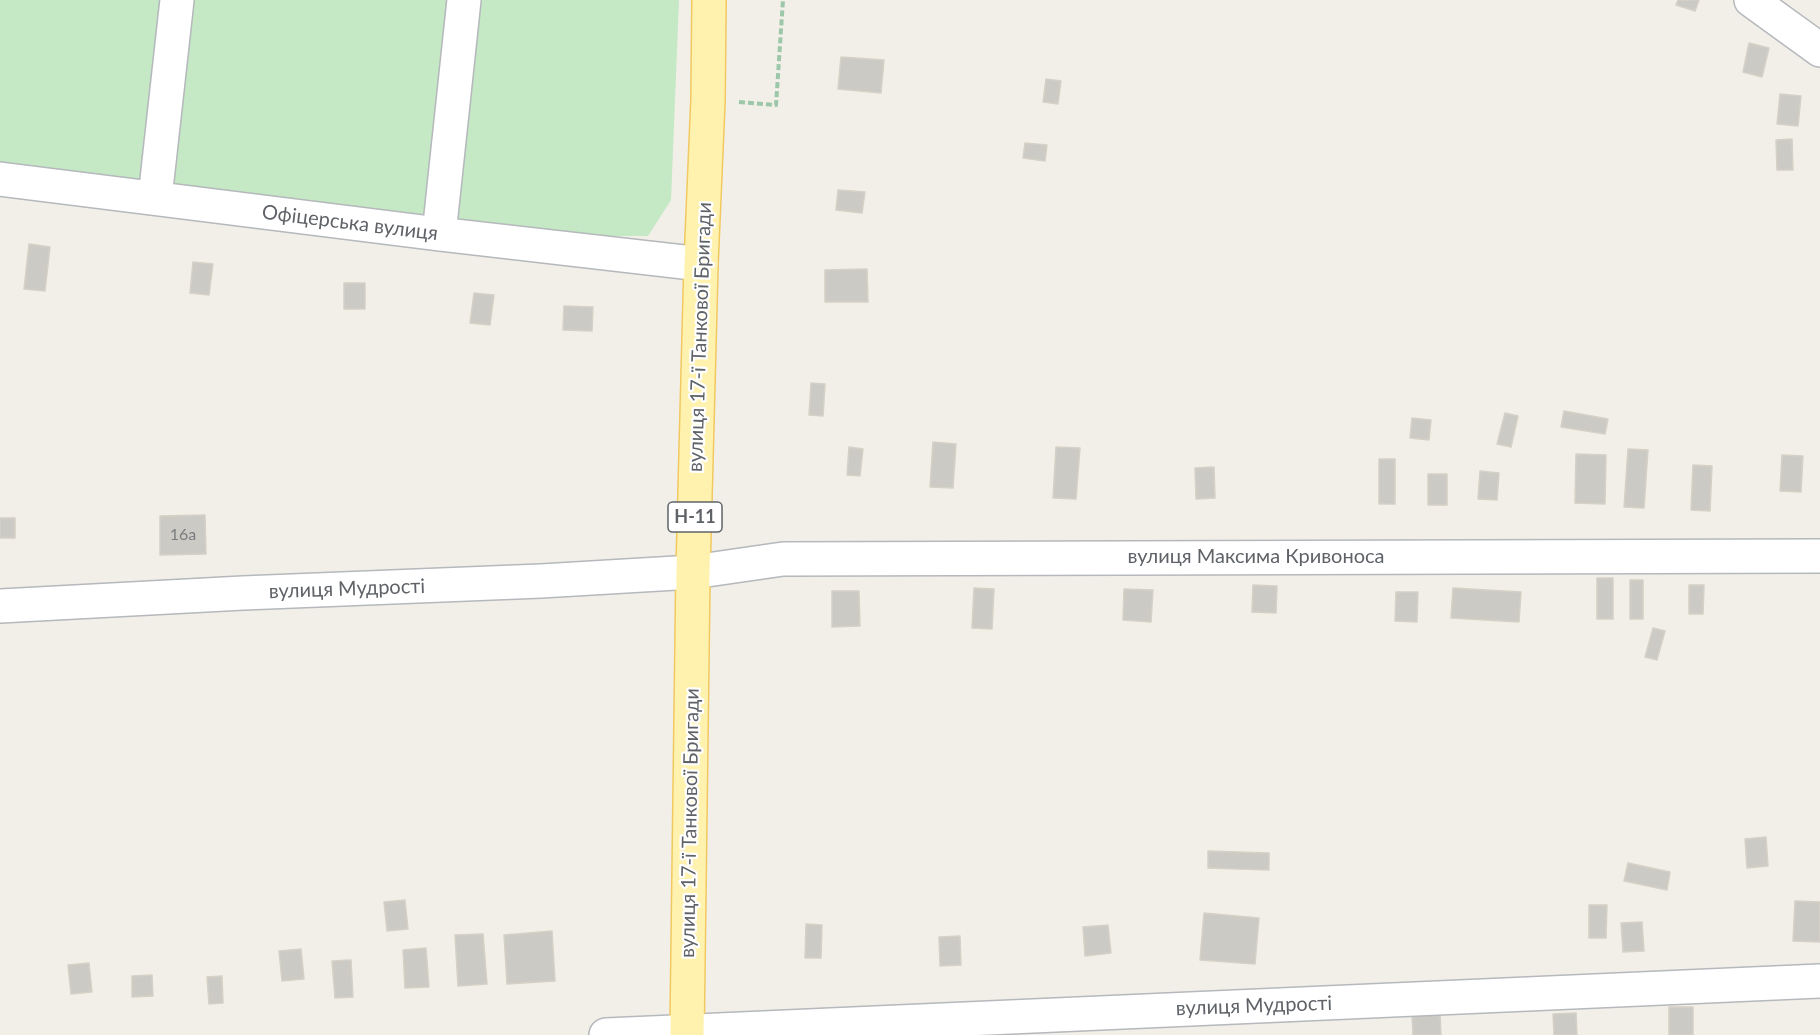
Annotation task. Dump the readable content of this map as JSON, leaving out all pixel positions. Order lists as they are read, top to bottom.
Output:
{
  "streets": {
    "main road": ["вулиця 17-ї Танкової Бригади", "Н-11"],
    "street": ["Офіцерська вулиця", "вулиця Максима Кривоноса", "вулиця Мудрості"]
  },
  "crossings": [
    ["Офіцерська вулиця", "вулиця 17-ї Танкової Бригади"],
    ["вулиця 17-ї Танкової Бригади", "вулиця Максима Кривоноса"],
    ["вулиця 17-ї Танкової Бригади", "вулиця Мудрості"],
    ["вулиця Максима Кривоноса", "вулиця Мудрості"]
  ],
  "house_numbers": ["16а"]
}
